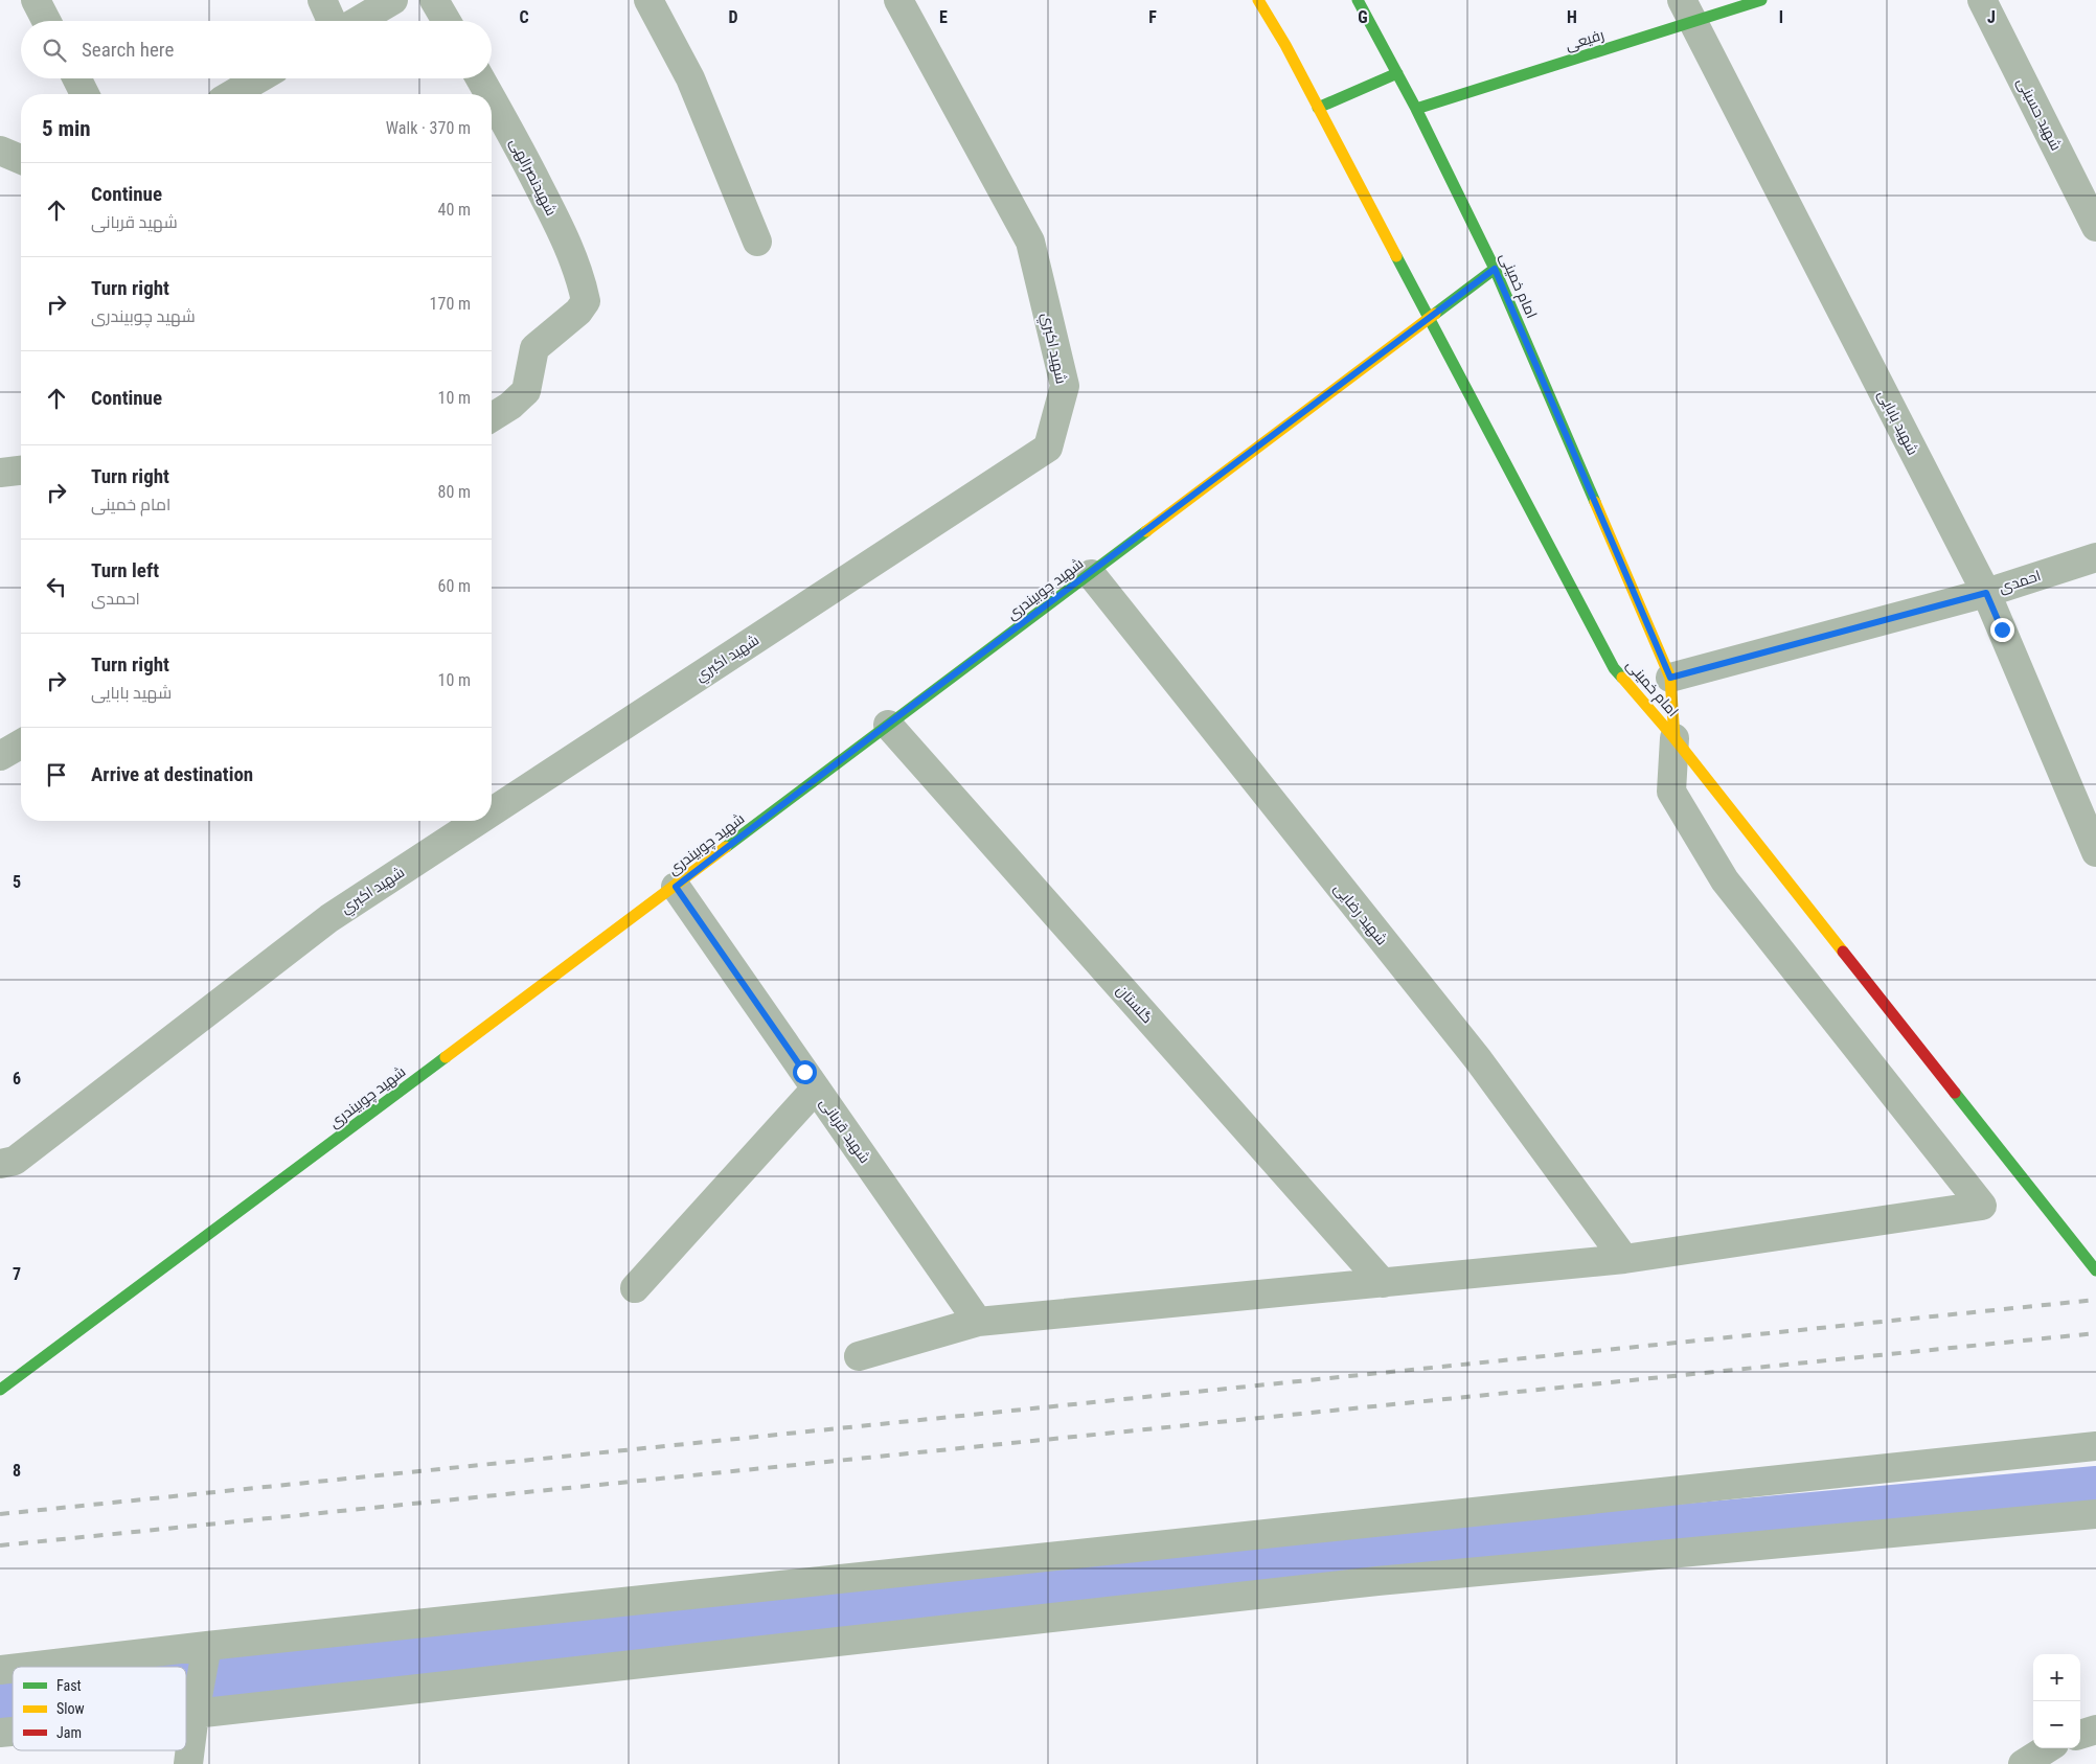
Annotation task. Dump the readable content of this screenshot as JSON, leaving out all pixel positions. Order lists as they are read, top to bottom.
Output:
{
  "streets": {
    "street": [
      "رفیعی",
      "شهید حسینی",
      "شهیدنصرالهی",
      "امام خمینی",
      "شهيد اکبري",
      "شهید بابایی",
      "احمدی",
      "شهید چوبیندری",
      "شهید رضایی",
      "گلستان",
      "شهید قربانی"
    ]
  },
  "crossings": [
    ["رفیعی", "امام خمینی"],
    ["رفیعی", "شهید بابایی"],
    ["امام خمینی", "احمدی"],
    ["امام خمینی", "شهید چوبیندری"],
    ["شهید بابایی", "احمدی"],
    ["شهید چوبیندری", "شهید رضایی"],
    ["شهید چوبیندری", "گلستان"],
    ["شهید چوبیندری", "شهید قربانی"]
  ],
  "legend": ["Fast", "Slow", "Jam"],
  "page": {
    "search": "Search here",
    "heading": ["5 min", "Walk · 370 m"],
    "list": [
      ["Continue", "شهید قربانی", "40 m"],
      ["Turn right", "شهید چوبیندری", "170 m"],
      ["Continue", "10 m"],
      ["Turn right", "امام خمینی", "80 m"],
      ["Turn left", "احمدی", "60 m"],
      ["Turn right", "شهید بابایی", "10 m"],
      "Arrive at destination"
    ],
    "map_buttons": ["+", "−"]
  },
  "grid": {
    "columns": [
      "C",
      "D",
      "E",
      "F",
      "G",
      "H",
      "I",
      "J"
    ],
    "rows": [
      "5",
      "6",
      "7",
      "8"
    ]
  }
}
